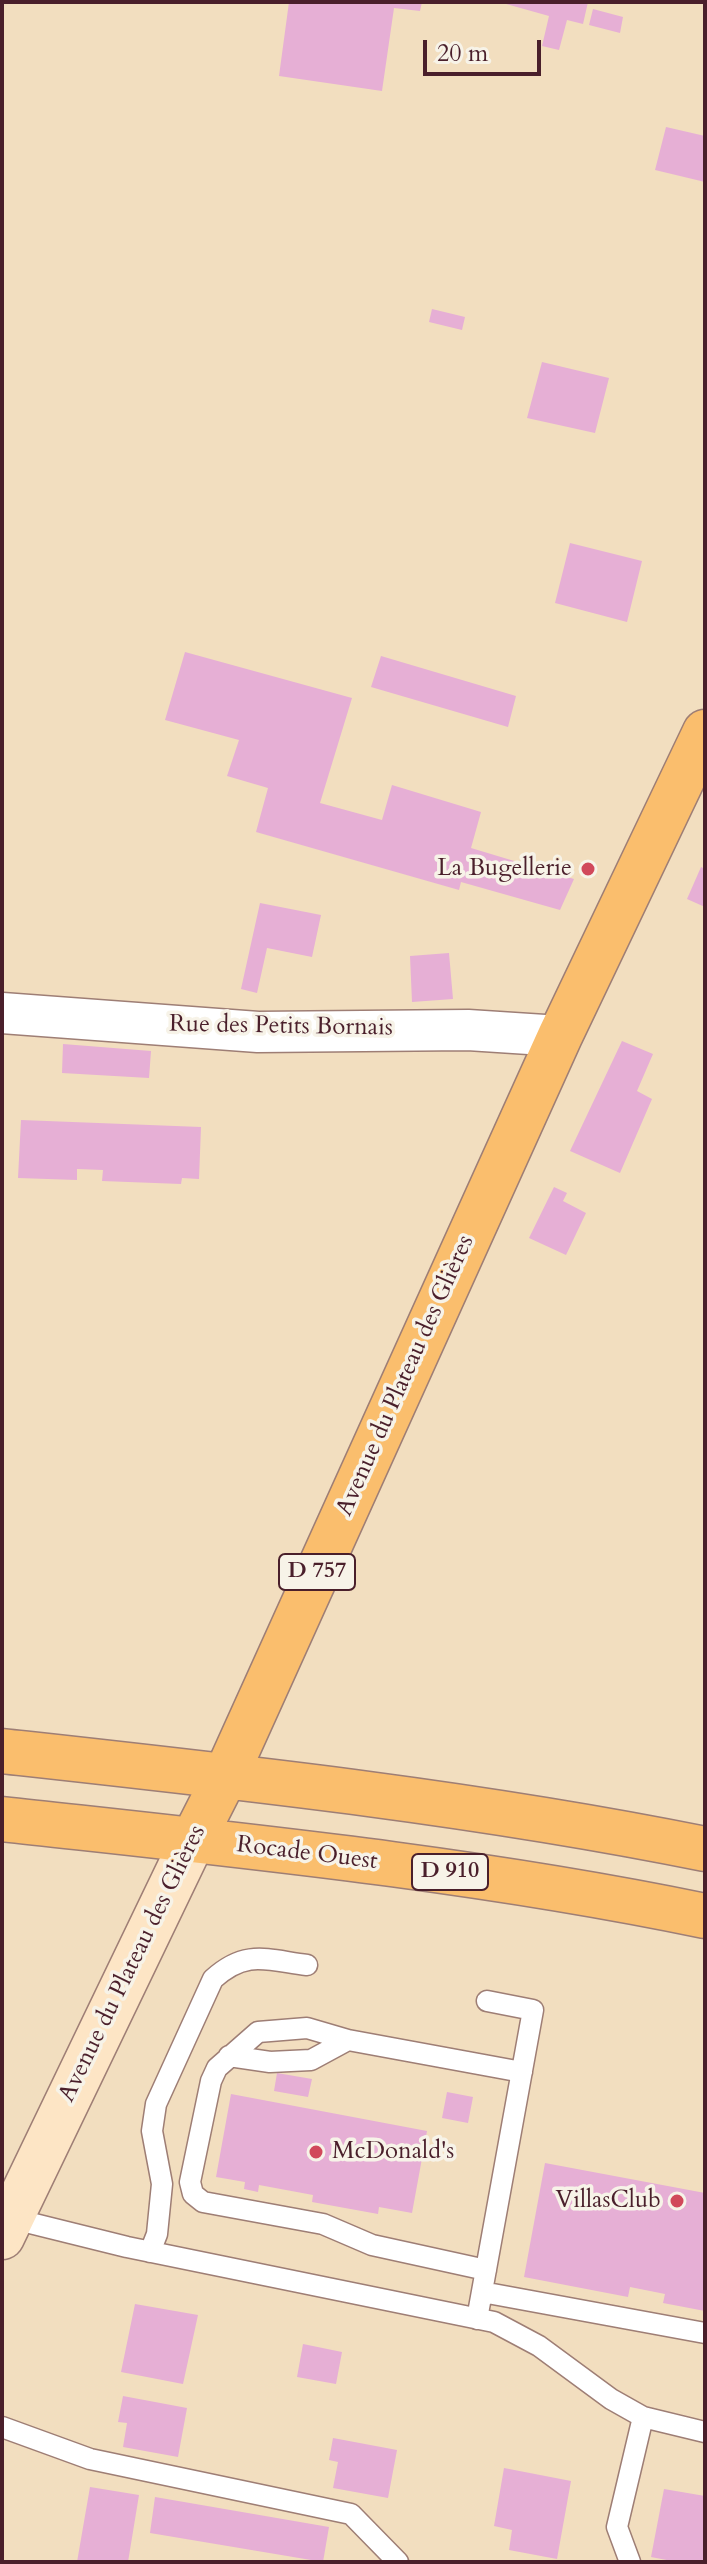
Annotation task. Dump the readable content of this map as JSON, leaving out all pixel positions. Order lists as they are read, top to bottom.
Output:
{
  "streets": {
    "main road": [
      "Avenue du Plateau des Glières",
      "D 757",
      "Rocade Ouest",
      "D 910"
    ],
    "street": ["Rue des Petits Bornais"]
  },
  "crossings": [
    ["Rue des Petits Bornais", "Avenue du Plateau des Glières"],
    ["Avenue du Plateau des Glières", "Rocade Ouest"]
  ],
  "places": ["La Bugellerie", "McDonald's", "VillasClub"],
  "scale_bar": "20 m"
}
